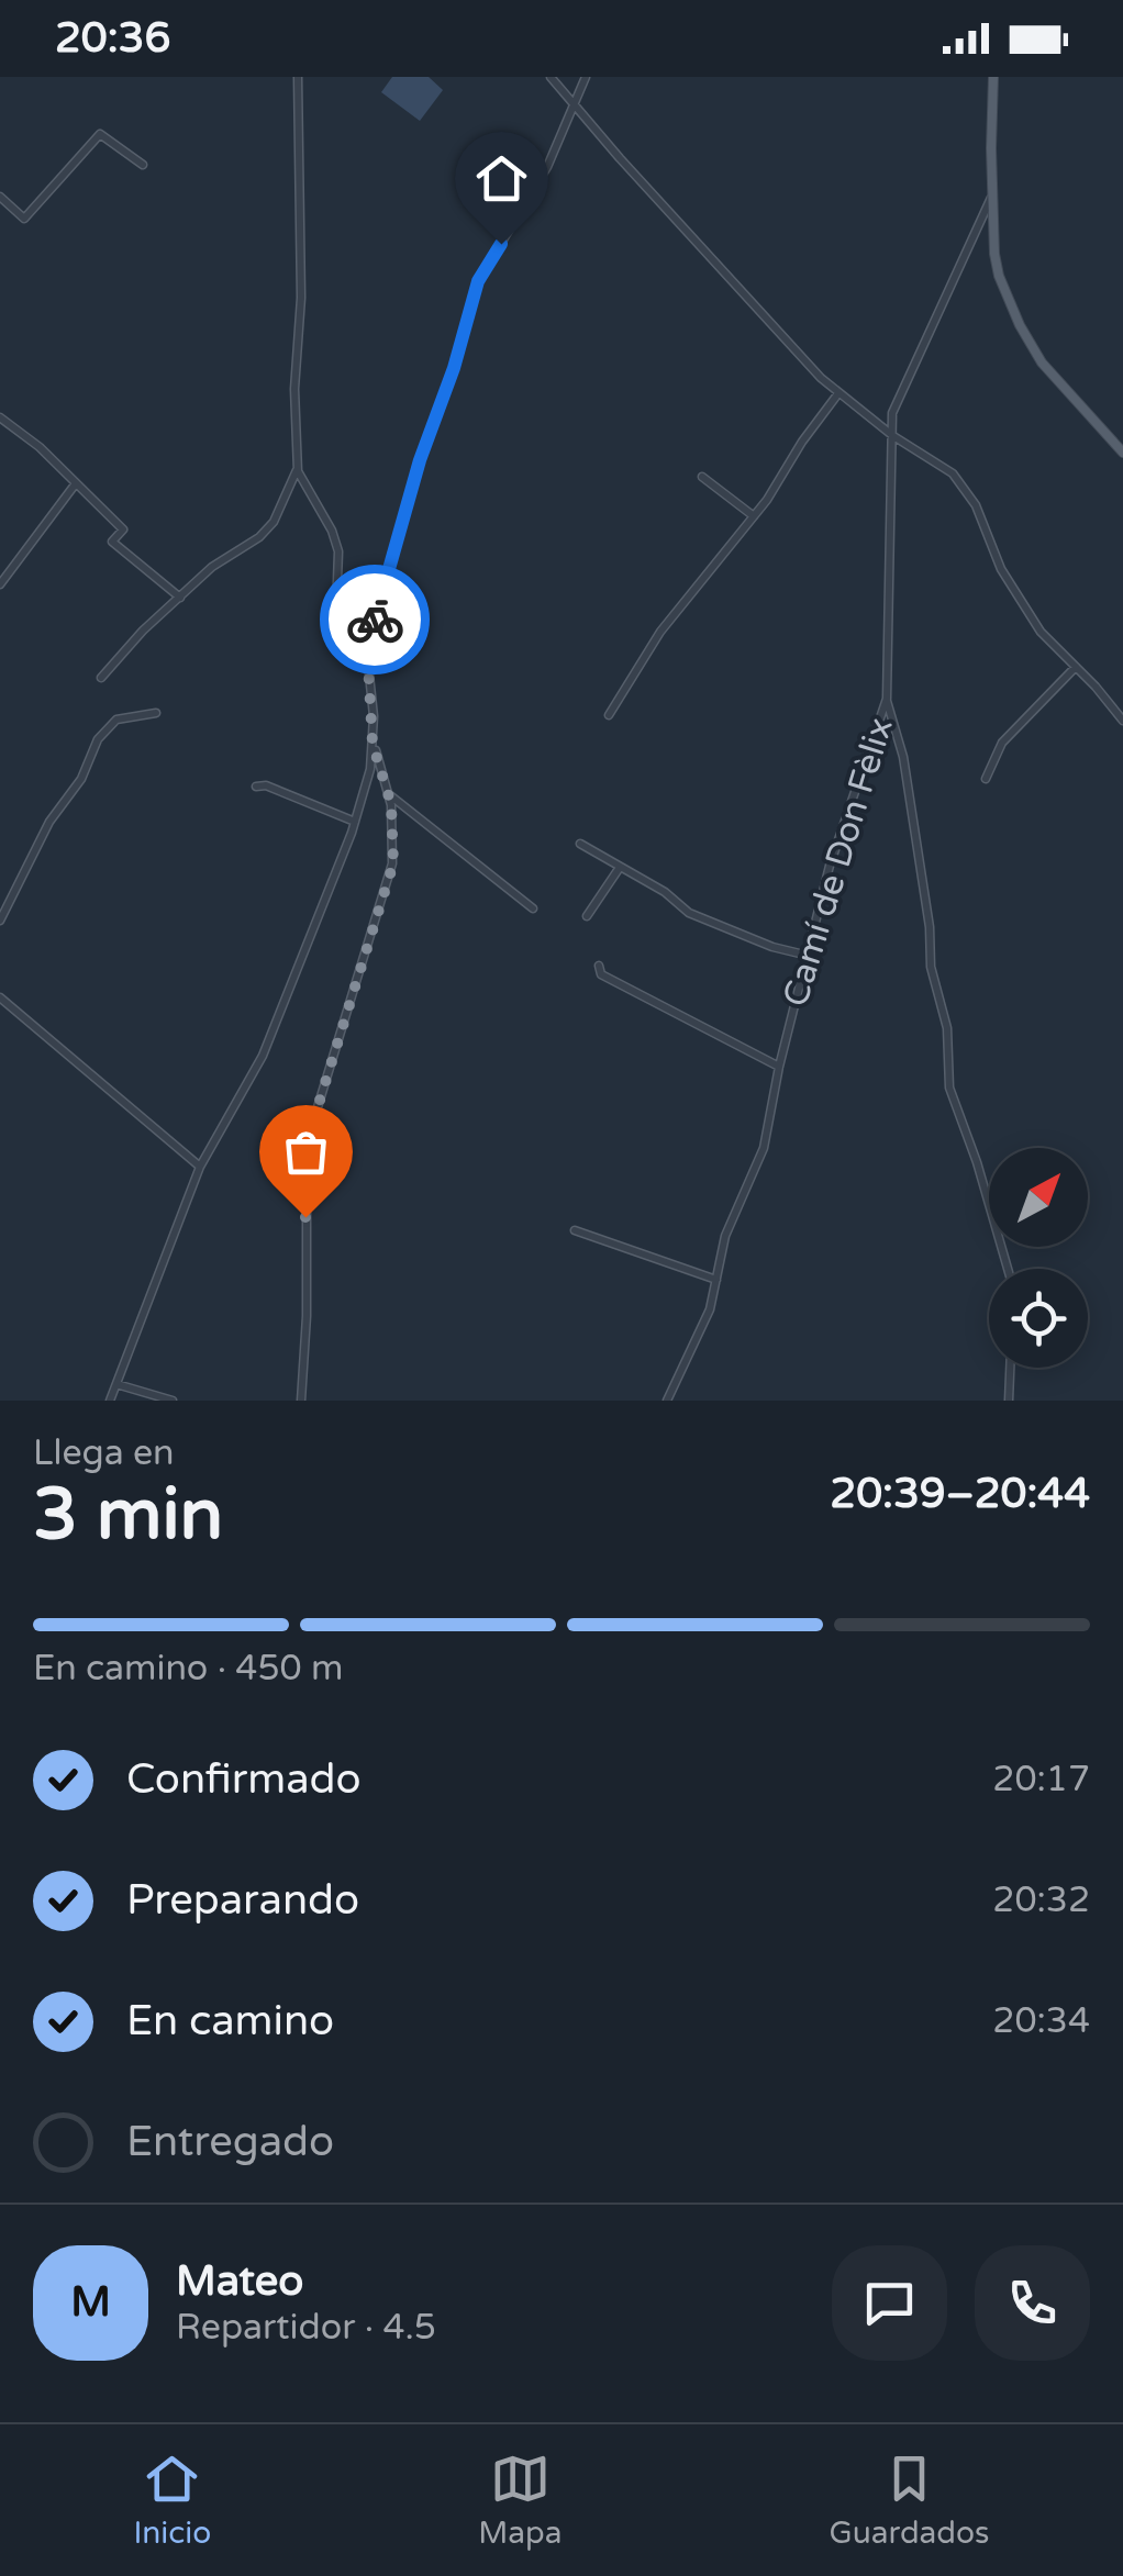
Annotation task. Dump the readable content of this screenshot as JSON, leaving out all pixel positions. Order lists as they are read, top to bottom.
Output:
{
  "streets": {
    "street": ["Camí de Don Fèlix"]
  },
  "north": "top right",
  "page": {
    "status": "20:36",
    "heading": ["3 min", "Llega en", "20:39–20:44"],
    "panel": ["Mateo", "Repartidor · 4.5"],
    "bar": "En camino · 450 m",
    "list": [
      ["Confirmado", "20:17"],
      ["Preparando", "20:32"],
      ["En camino", "20:34"],
      "Entregado"
    ],
    "round": "M",
    "tabs": ["Inicio", "Mapa", "Guardados"]
  }
}
